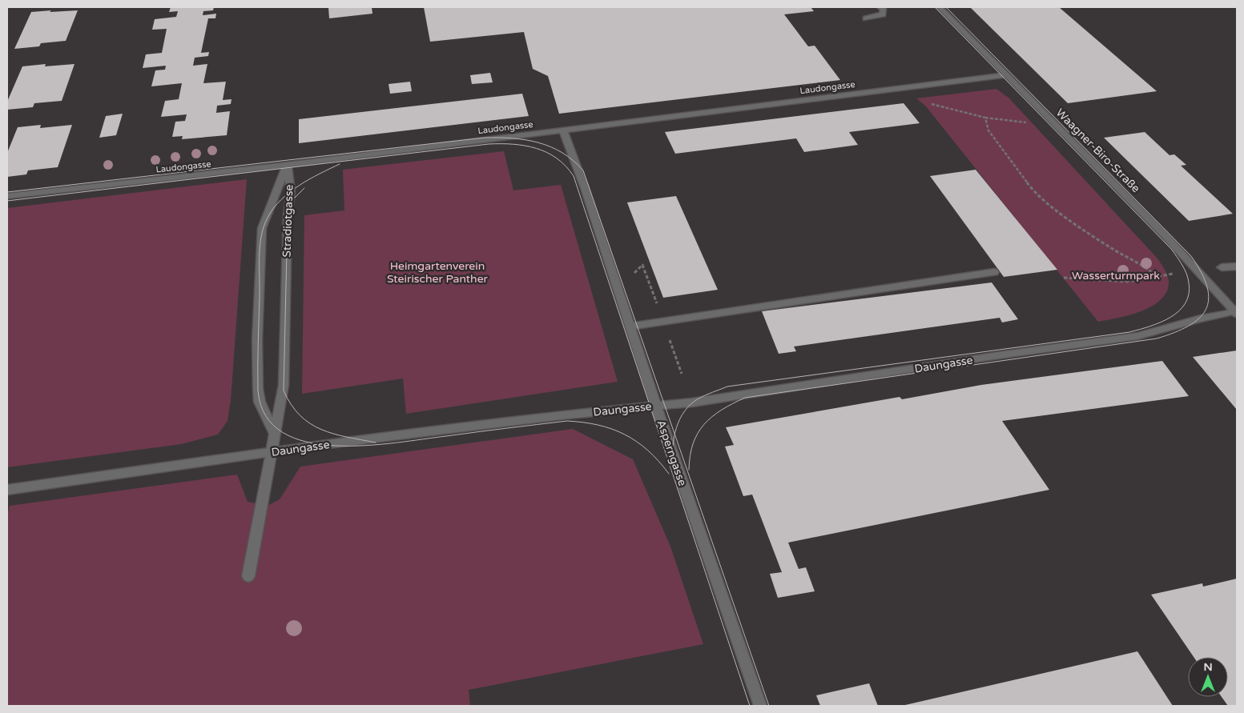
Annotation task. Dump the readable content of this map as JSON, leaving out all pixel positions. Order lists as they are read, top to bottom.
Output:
{
  "streets": {
    "street": [
      "Laudongasse",
      "Waagner-Biro-Straße",
      "Stradiotgasse",
      "Daungasse",
      "Asperngasse"
    ]
  },
  "crossings": [
    ["Laudongasse", "Waagner-Biro-Straße"],
    ["Laudongasse", "Stradiotgasse"],
    ["Laudongasse", "Asperngasse"],
    ["Waagner-Biro-Straße", "Daungasse"],
    ["Stradiotgasse", "Daungasse"],
    ["Daungasse", "Asperngasse"]
  ],
  "parks": ["Heimgartenverein Steirischer Panther", "Wasserturmpark"],
  "north": "top"
}
